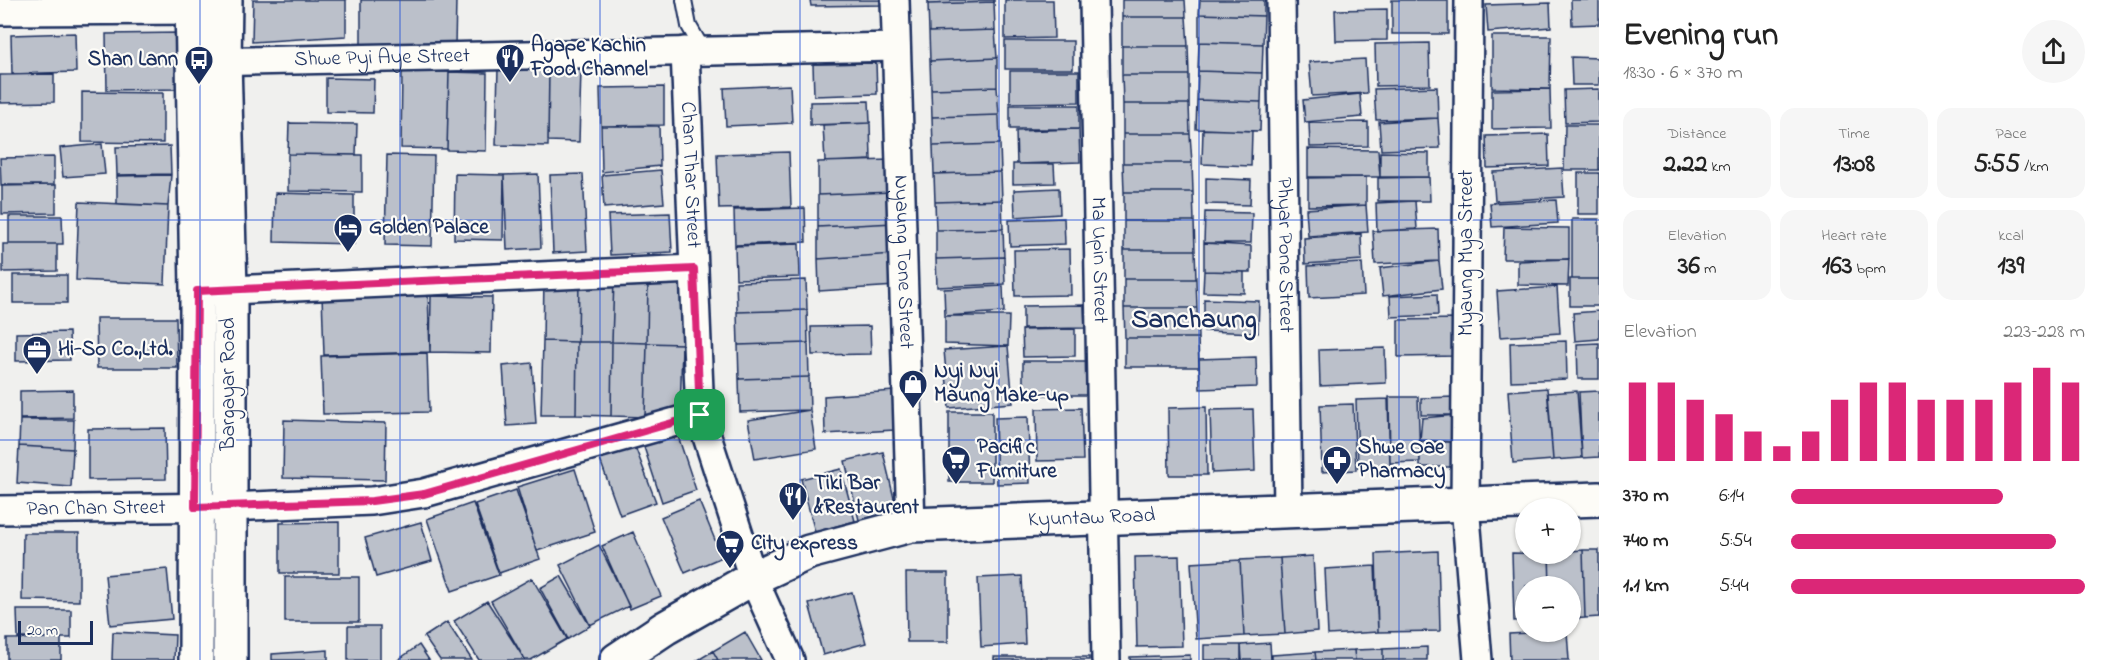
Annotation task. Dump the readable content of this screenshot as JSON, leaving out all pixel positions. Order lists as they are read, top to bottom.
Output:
{
  "streets": {
    "main road": ["Bargayar Road", "Kyuntaw Road"],
    "street": [
      "Shwe Pyi Aye Street",
      "Chan Thar Street",
      "Myaung Mya Street",
      "Phyar Pone Street",
      "Ma Upin Street",
      "Nyaung Tone Street",
      "Pan Chan Street"
    ]
  },
  "crossings": [
    ["Shwe Pyi Aye Street", "Chan Thar Street"],
    ["Shwe Pyi Aye Street", "Nyaung Tone Street"],
    ["Shwe Pyi Aye Street", "Bargayar Road"],
    ["Chan Thar Street", "Pan Chan Street"],
    ["Chan Thar Street", "Kyuntaw Road"],
    ["Myaung Mya Street", "Kyuntaw Road"],
    ["Phyar Pone Street", "Kyuntaw Road"],
    ["Ma Upin Street", "Kyuntaw Road"],
    ["Nyaung Tone Street", "Kyuntaw Road"],
    ["Bargayar Road", "Pan Chan Street"]
  ],
  "districts": ["Sanchaung"],
  "places": {
    "restaurant": ["Agape Kachin Food Channel", "Tiki Bar &Restaurent"],
    "bus stop": ["Shan Lann"],
    "hotel": ["Golden Palace"],
    "office": ["Hi-So Co.,Ltd."],
    "shop": ["Nyi Nyi Maung Make-up"],
    "supermarket": ["Pacific Furniture", "City express"],
    "pharmacy": ["Shwe Oae Pharmacy"]
  },
  "scale_bar": "20 m",
  "page": {
    "heading": ["Evening run", "18:30 · 6 × 370 m"],
    "stats": [
      ["Distance", "2.22 km"],
      ["Time", "13:08"],
      ["Pace", "5:55 /km"],
      ["Elevation", "36 m"],
      ["Heart rate", "163 bpm"],
      ["kcal", "139"]
    ],
    "chart": ["Elevation", "223–228 m"],
    "list": [
      {
        "name": "370 m",
        "note": "6:14"
      },
      {
        "name": "740 m",
        "note": "5:54"
      },
      {
        "name": "1.1 km",
        "note": "5:44"
      }
    ],
    "map_buttons": ["+", "−"],
    "scale": "20 m"
  }
}
